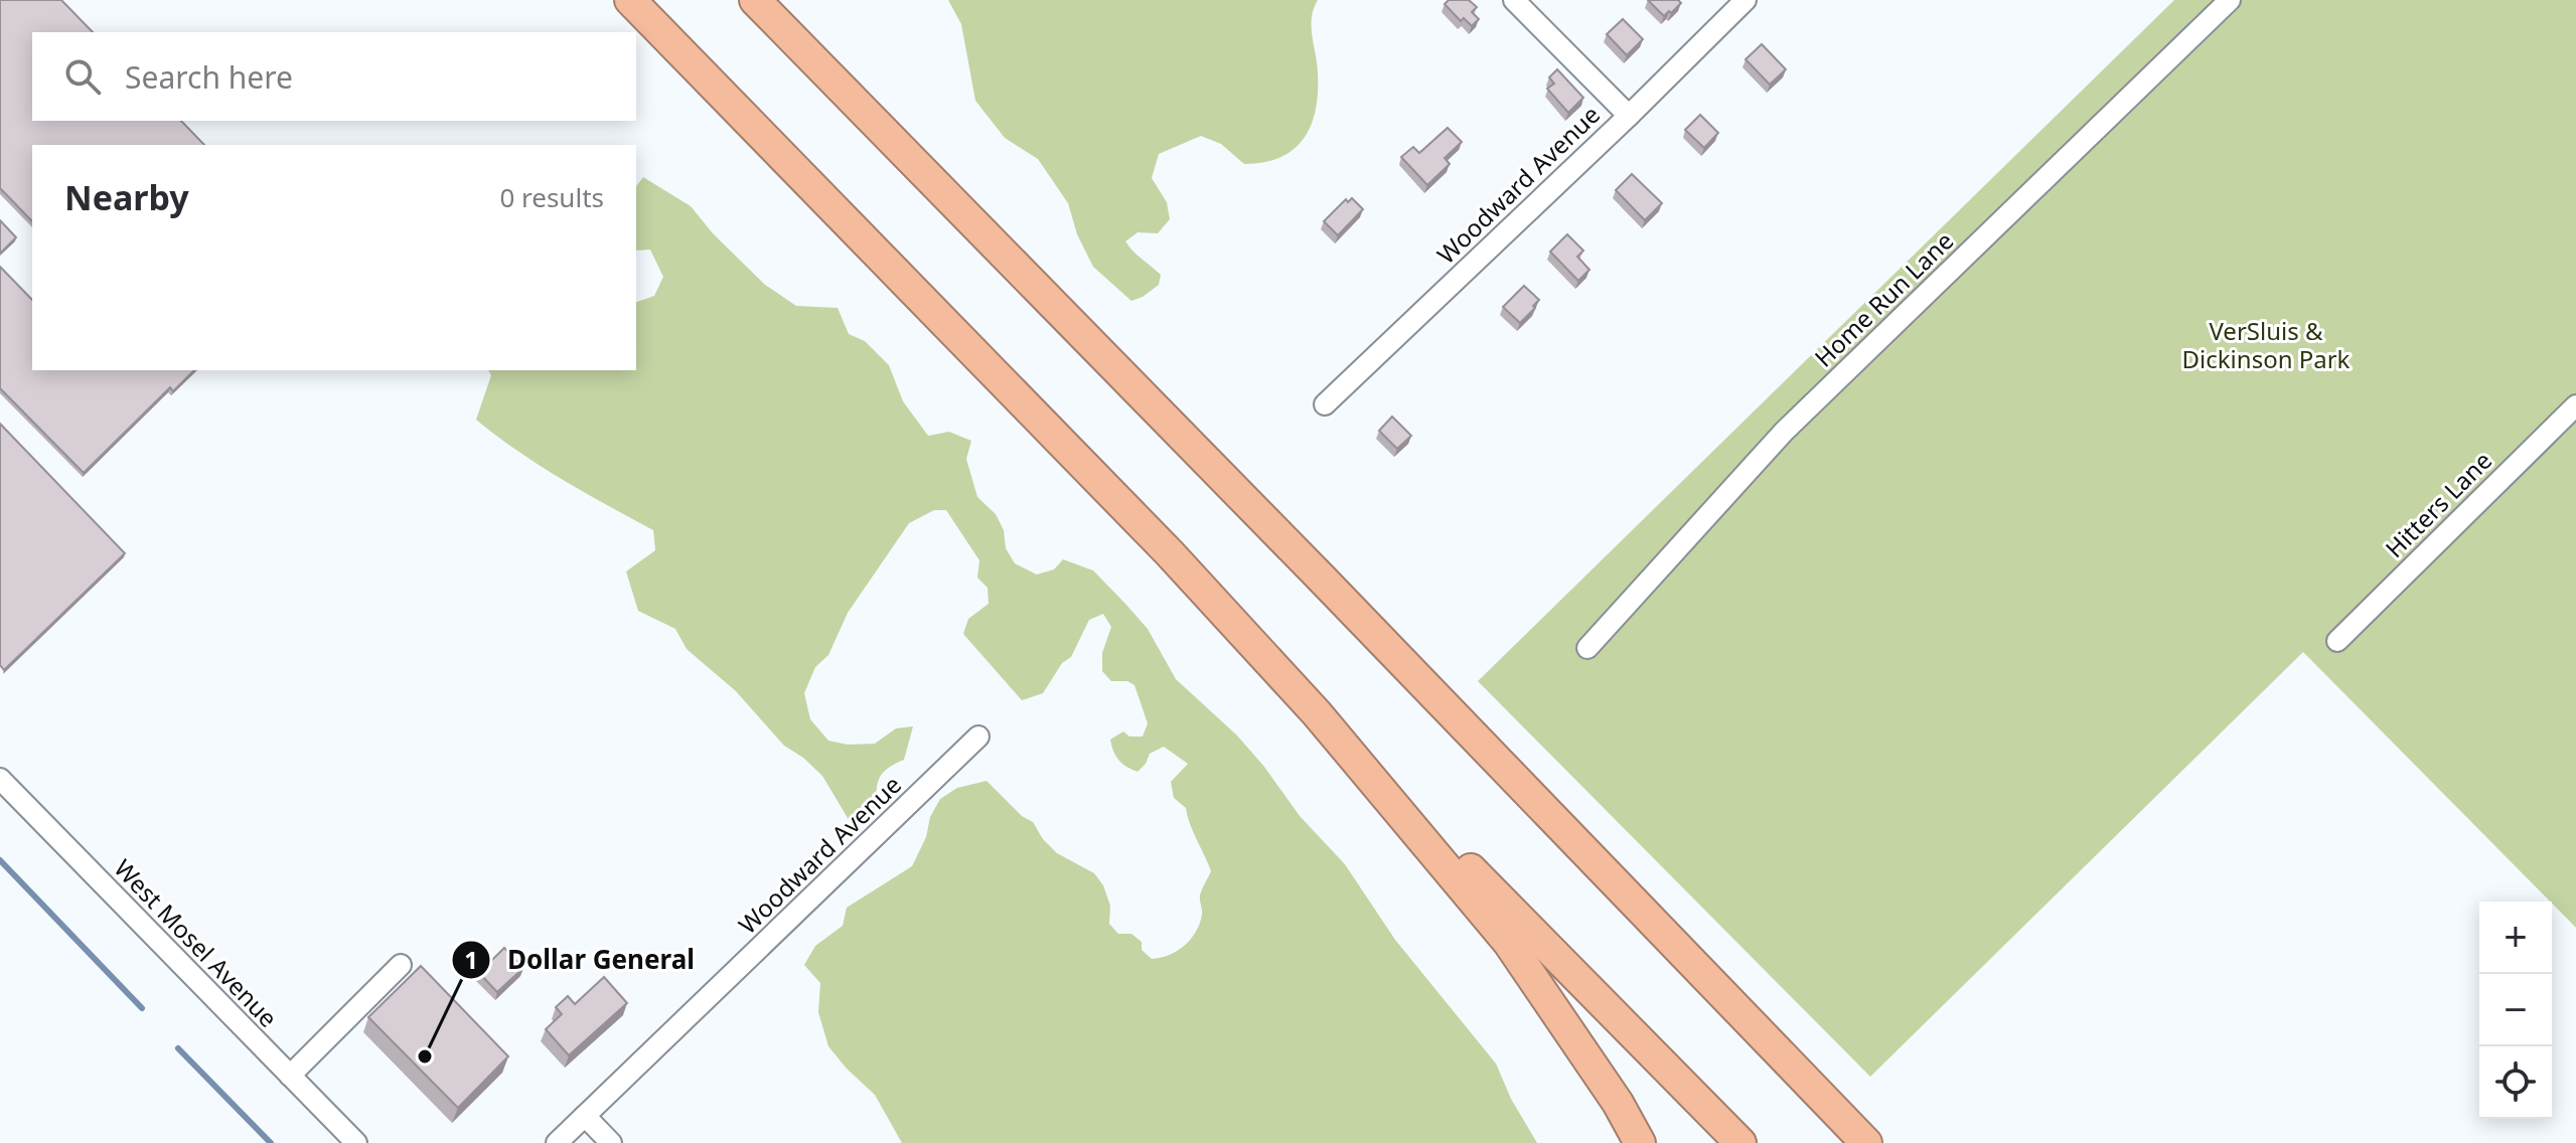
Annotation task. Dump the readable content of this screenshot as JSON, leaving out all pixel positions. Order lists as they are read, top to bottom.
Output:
{
  "streets": {
    "street": [
      "Woodward Avenue",
      "Home Run Lane",
      "Hitters Lane",
      "West Mosel Avenue"
    ]
  },
  "parks": ["VerSluis & Dickinson Park"],
  "places": ["Dollar General"],
  "page": {
    "search": "Search here",
    "heading": ["Nearby", "0 results"],
    "map_buttons": ["+", "−"]
  }
}
